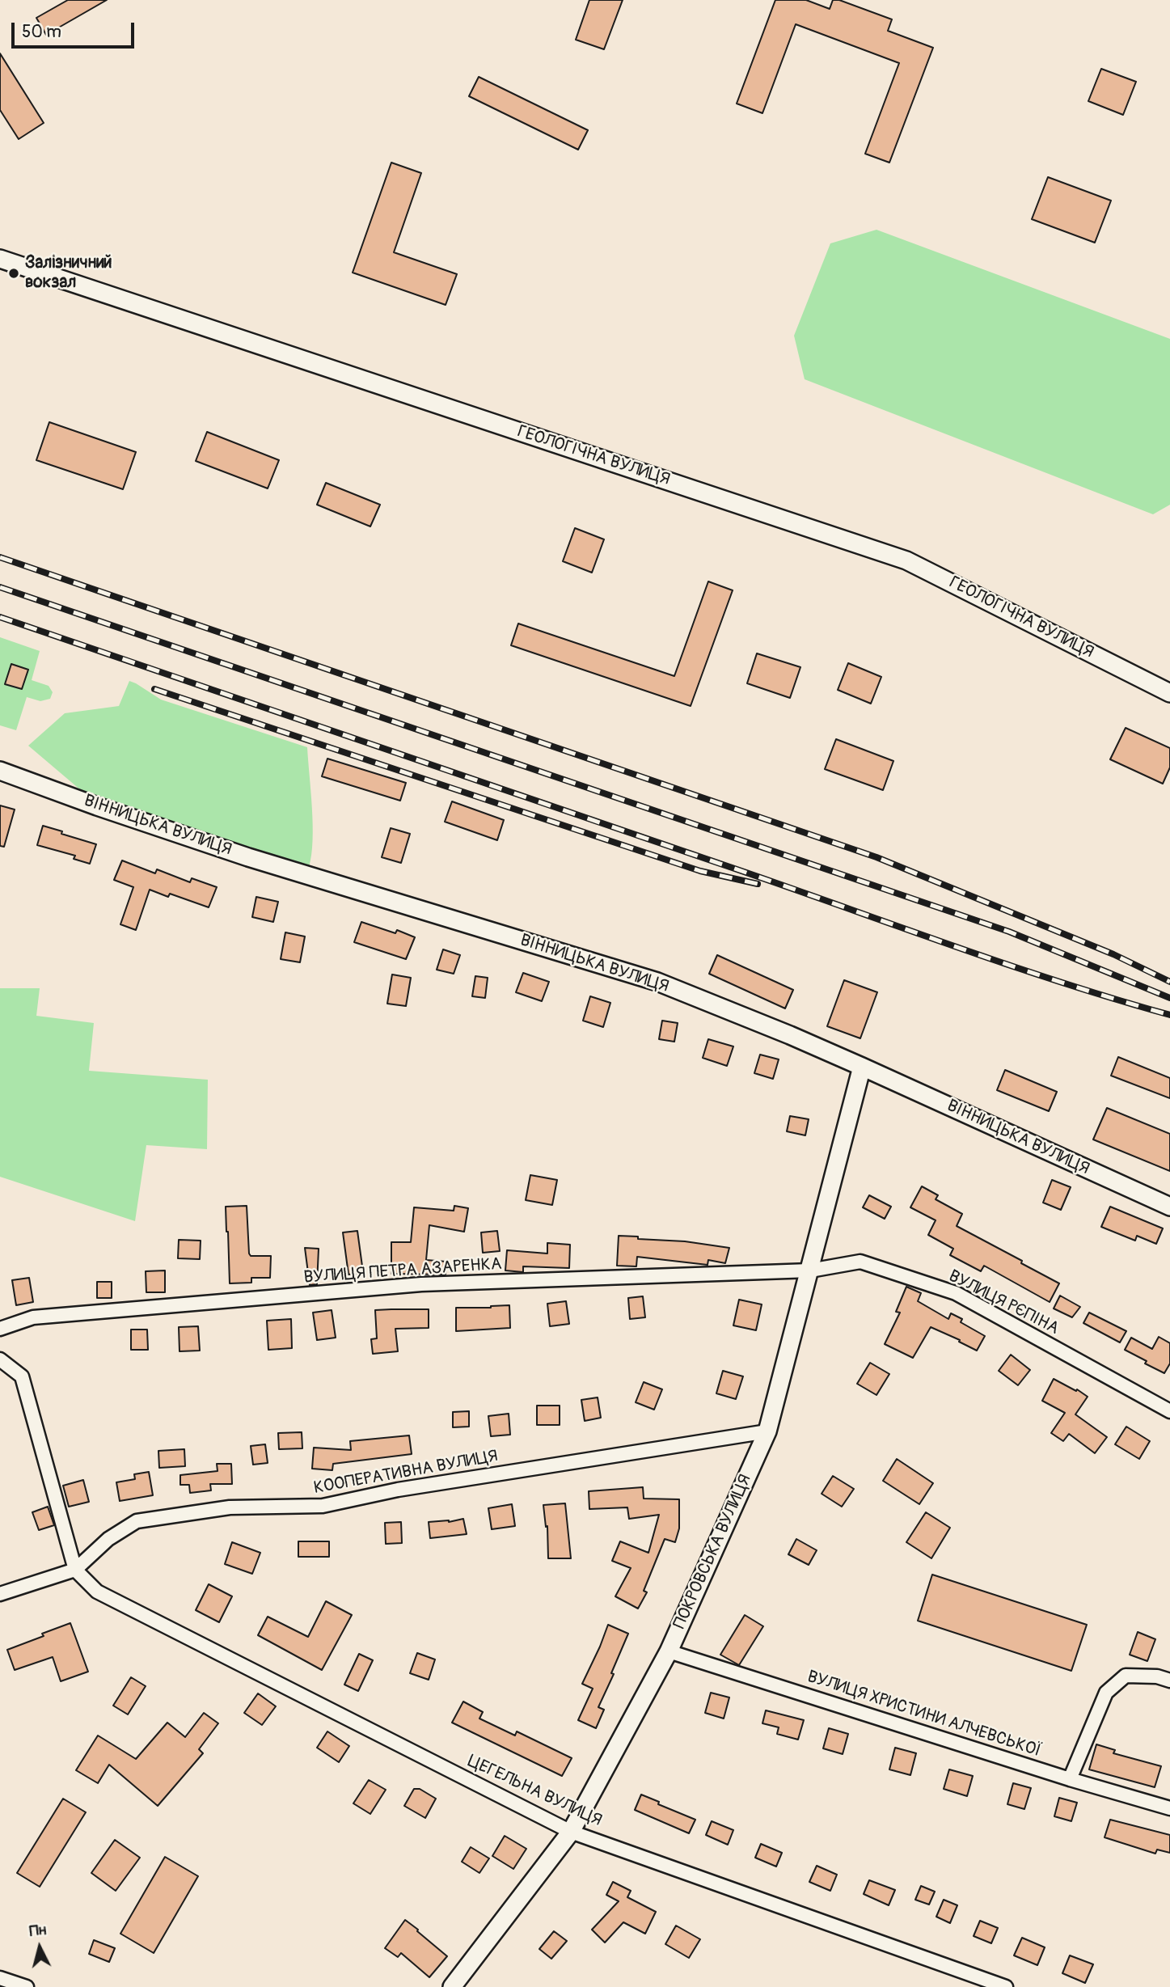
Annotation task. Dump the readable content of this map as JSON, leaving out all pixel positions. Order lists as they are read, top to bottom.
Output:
{
  "streets": {
    "street": [
      "ГЕОЛОГІЧНА ВУЛИЦЯ",
      "ВІННИЦЬКА ВУЛИЦЯ",
      "ВУЛИЦЯ ПЕТРА АЗАРЕНКА",
      "ВУЛИЦЯ РЄПІНА",
      "КООПЕРАТИВНА ВУЛИЦЯ",
      "ПОКРОВСЬКА ВУЛИЦЯ",
      "ВУЛИЦЯ ХРИСТИНИ АЛЧЕВСЬКОЇ",
      "ЦЕГЕЛЬНА ВУЛИЦЯ"
    ]
  },
  "crossings": [
    ["ВІННИЦЬКА ВУЛИЦЯ", "ПОКРОВСЬКА ВУЛИЦЯ"],
    ["ВУЛИЦЯ ПЕТРА АЗАРЕНКА", "ВУЛИЦЯ РЄПІНА"],
    ["ВУЛИЦЯ ПЕТРА АЗАРЕНКА", "ПОКРОВСЬКА ВУЛИЦЯ"],
    ["ВУЛИЦЯ РЄПІНА", "ПОКРОВСЬКА ВУЛИЦЯ"],
    ["КООПЕРАТИВНА ВУЛИЦЯ", "ПОКРОВСЬКА ВУЛИЦЯ"],
    ["КООПЕРАТИВНА ВУЛИЦЯ", "ЦЕГЕЛЬНА ВУЛИЦЯ"],
    ["ПОКРОВСЬКА ВУЛИЦЯ", "ВУЛИЦЯ ХРИСТИНИ АЛЧЕВСЬКОЇ"],
    ["ПОКРОВСЬКА ВУЛИЦЯ", "ЦЕГЕЛЬНА ВУЛИЦЯ"]
  ],
  "places": ["Залізничний вокзал"],
  "scale_bar": "50 m",
  "north": "top"
}
